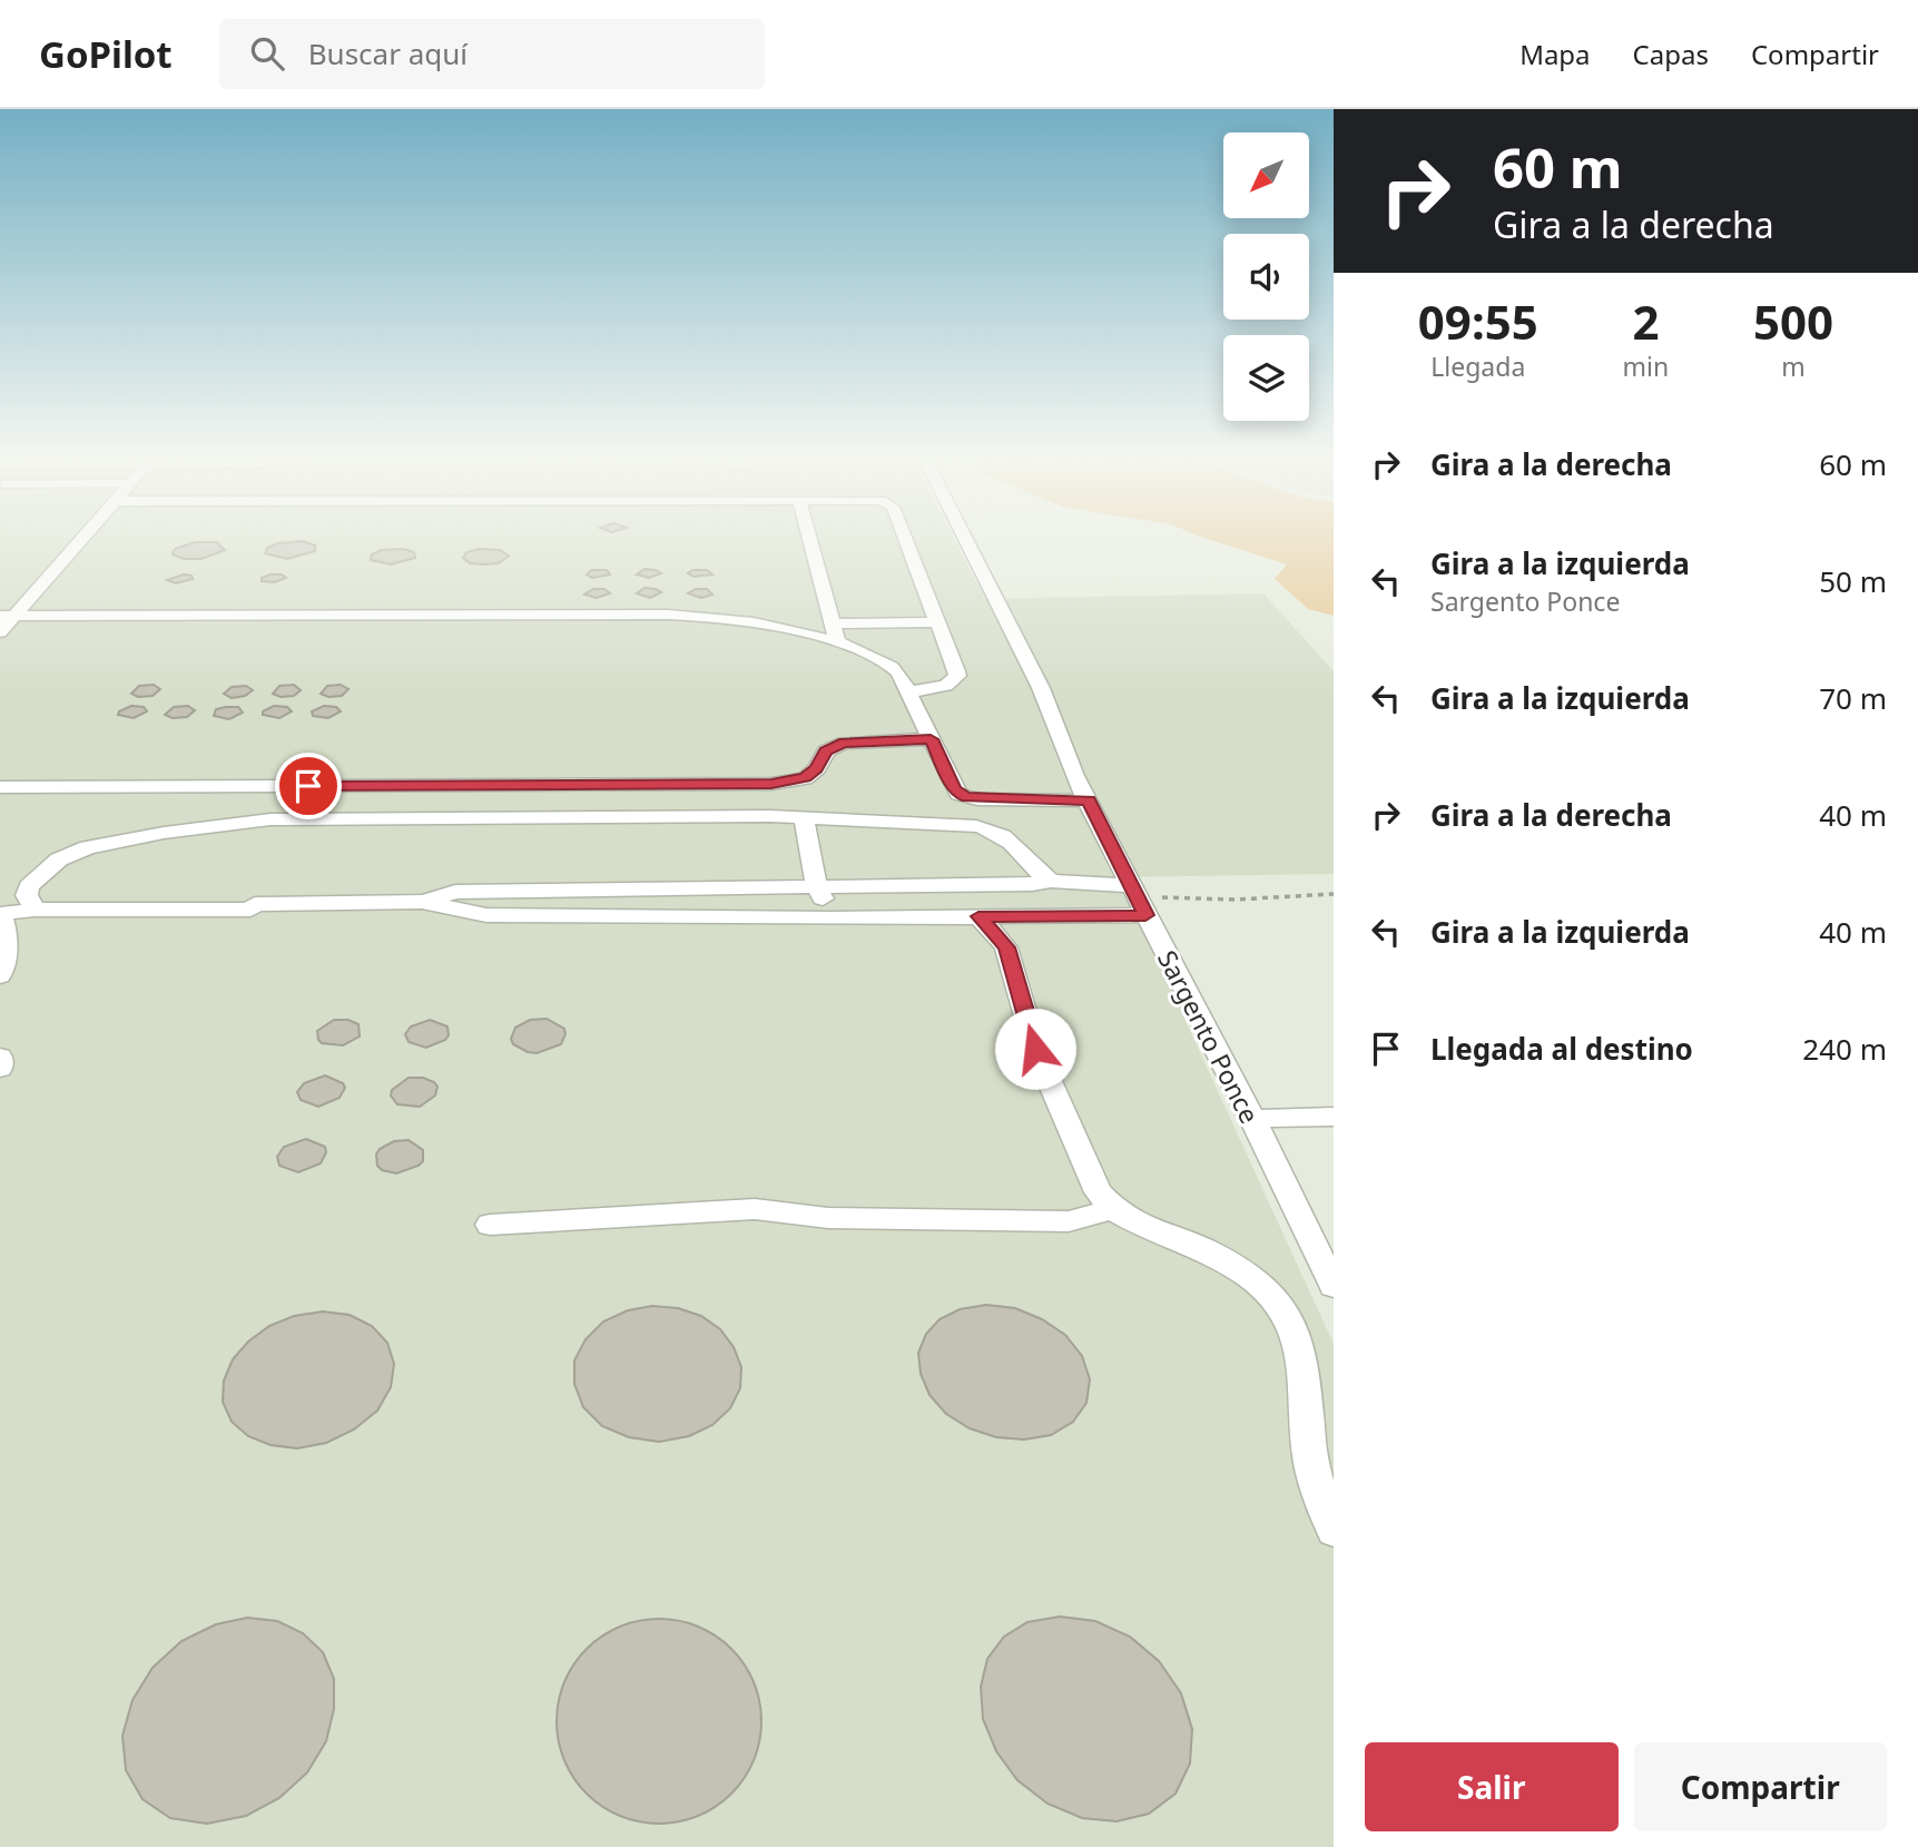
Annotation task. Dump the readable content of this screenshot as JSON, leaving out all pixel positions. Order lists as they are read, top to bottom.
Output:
{
  "streets": {
    "street": ["Sargento Ponce"]
  },
  "north": "bottom left",
  "page": {
    "header": "GoPilot",
    "search": "Buscar aquí",
    "nav": ["Mapa", "Capas", "Compartir"],
    "turn": ["60 m", "Gira a la derecha"],
    "eta": [
      "09:55",
      "Llegada",
      "2",
      "min",
      "500",
      "m"
    ],
    "list": [
      {
        "name": "Gira a la derecha",
        "value": "60 m"
      },
      {
        "name": "Gira a la izquierda",
        "note": "Sargento Ponce",
        "value": "50 m"
      },
      {
        "name": "Gira a la izquierda",
        "value": "70 m"
      },
      {
        "name": "Gira a la derecha",
        "value": "40 m"
      },
      {
        "name": "Gira a la izquierda",
        "value": "40 m"
      },
      {
        "name": "Llegada al destino",
        "value": "240 m"
      }
    ],
    "buttons": ["Salir", "Compartir"]
  }
}
